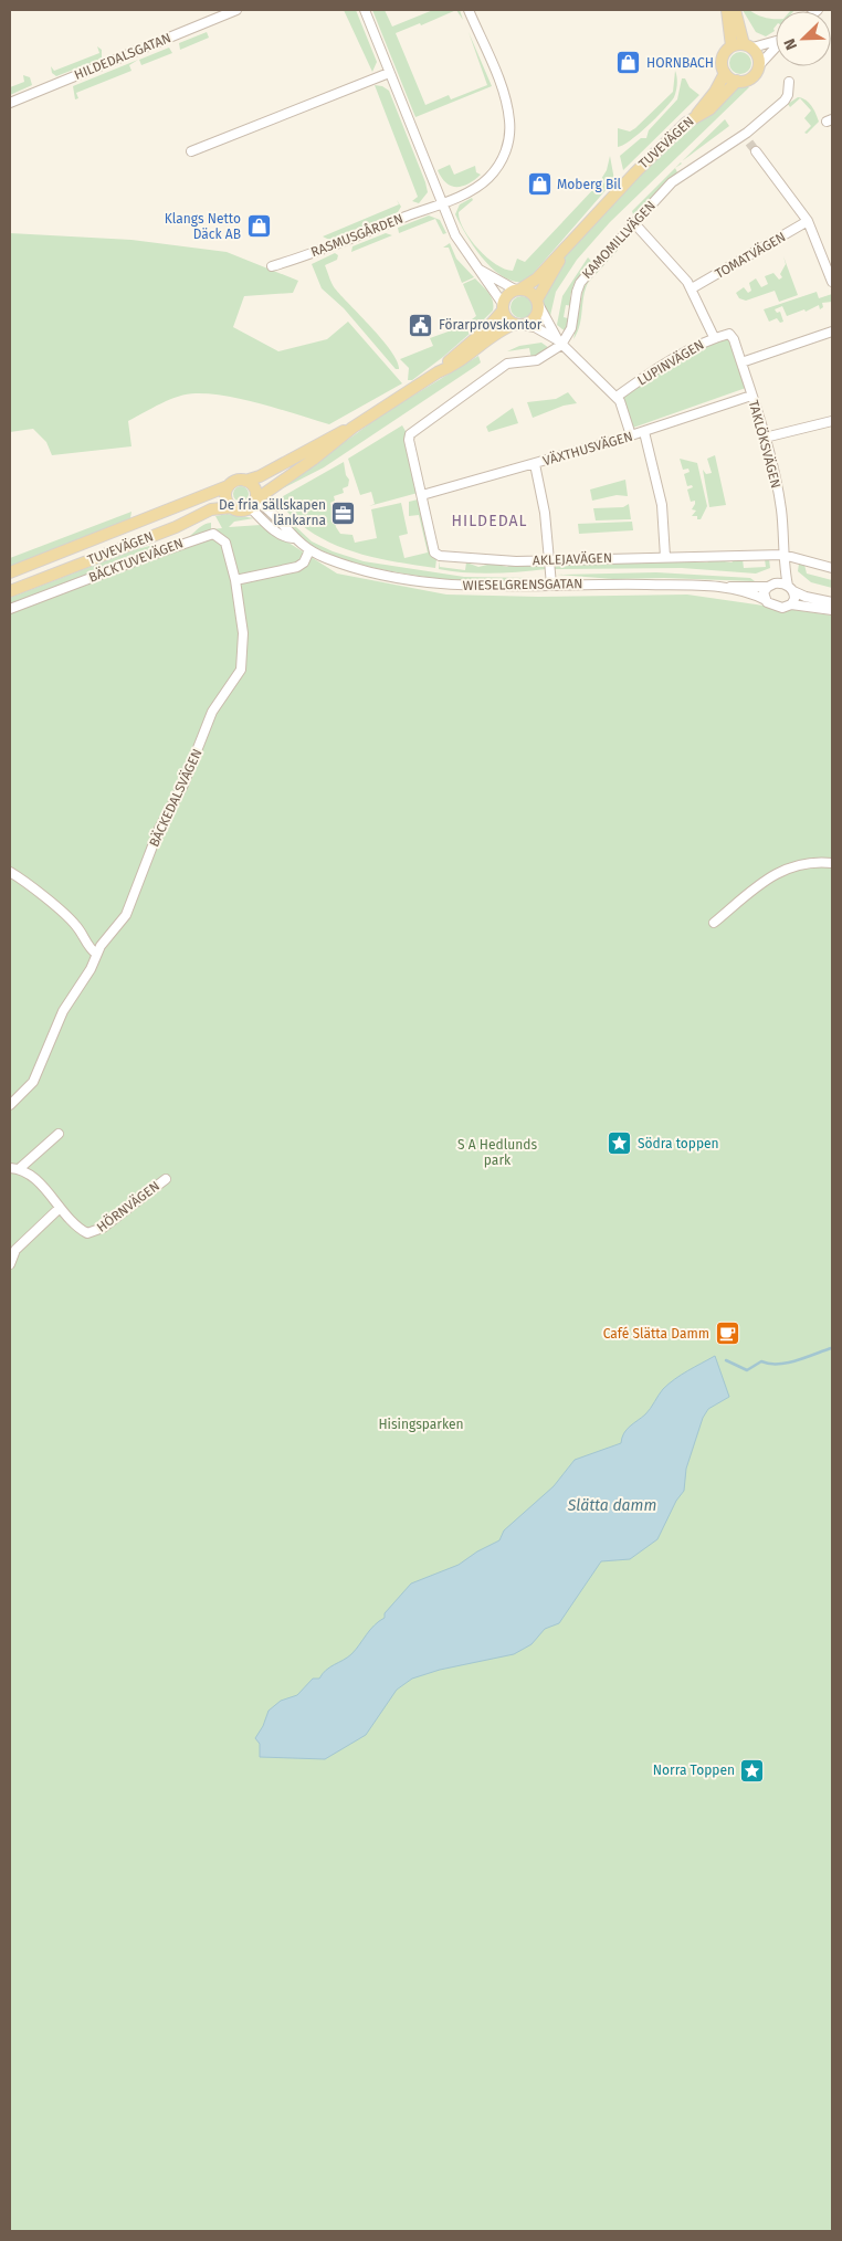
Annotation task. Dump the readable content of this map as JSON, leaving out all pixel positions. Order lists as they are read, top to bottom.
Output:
{
  "streets": {
    "main road": ["TUVEVÄGEN"],
    "street": [
      "HILDEDALSGATAN",
      "RASMUSGÅRDEN",
      "KAMOMILLVÄGEN",
      "TOMATVÄGEN",
      "LUPINVÄGEN",
      "TAKLÖKSVÄGEN",
      "VÄXTHUSVÄGEN",
      "AKLEJAVÄGEN",
      "BÄCKTUVEVÄGEN",
      "WIESELGRENSGATAN",
      "BÄCKEDALSVÄGEN",
      "HÖRNVÄGEN"
    ]
  },
  "crossings": [
    ["TUVEVÄGEN", "WIESELGRENSGATAN"],
    ["KAMOMILLVÄGEN", "AKLEJAVÄGEN"],
    ["LUPINVÄGEN", "TAKLÖKSVÄGEN"],
    ["TAKLÖKSVÄGEN", "VÄXTHUSVÄGEN"],
    ["TAKLÖKSVÄGEN", "AKLEJAVÄGEN"],
    ["TAKLÖKSVÄGEN", "WIESELGRENSGATAN"],
    ["VÄXTHUSVÄGEN", "AKLEJAVÄGEN"],
    ["BÄCKTUVEVÄGEN", "BÄCKEDALSVÄGEN"]
  ],
  "districts": ["HILDEDAL"],
  "water": ["Slätta damm"],
  "parks": ["S A Hedlunds park", "Hisingsparken"],
  "places": {
    "shop": ["HORNBACH", "Moberg Bil", "Klangs Netto Däck AB"],
    "public building": ["Förarprovskontor"],
    "office": ["De fria sällskapen länkarna"],
    "place": ["Södra toppen", "Norra Toppen"],
    "cafe": ["Café Slätta Damm"]
  },
  "north": "bottom left"
}
